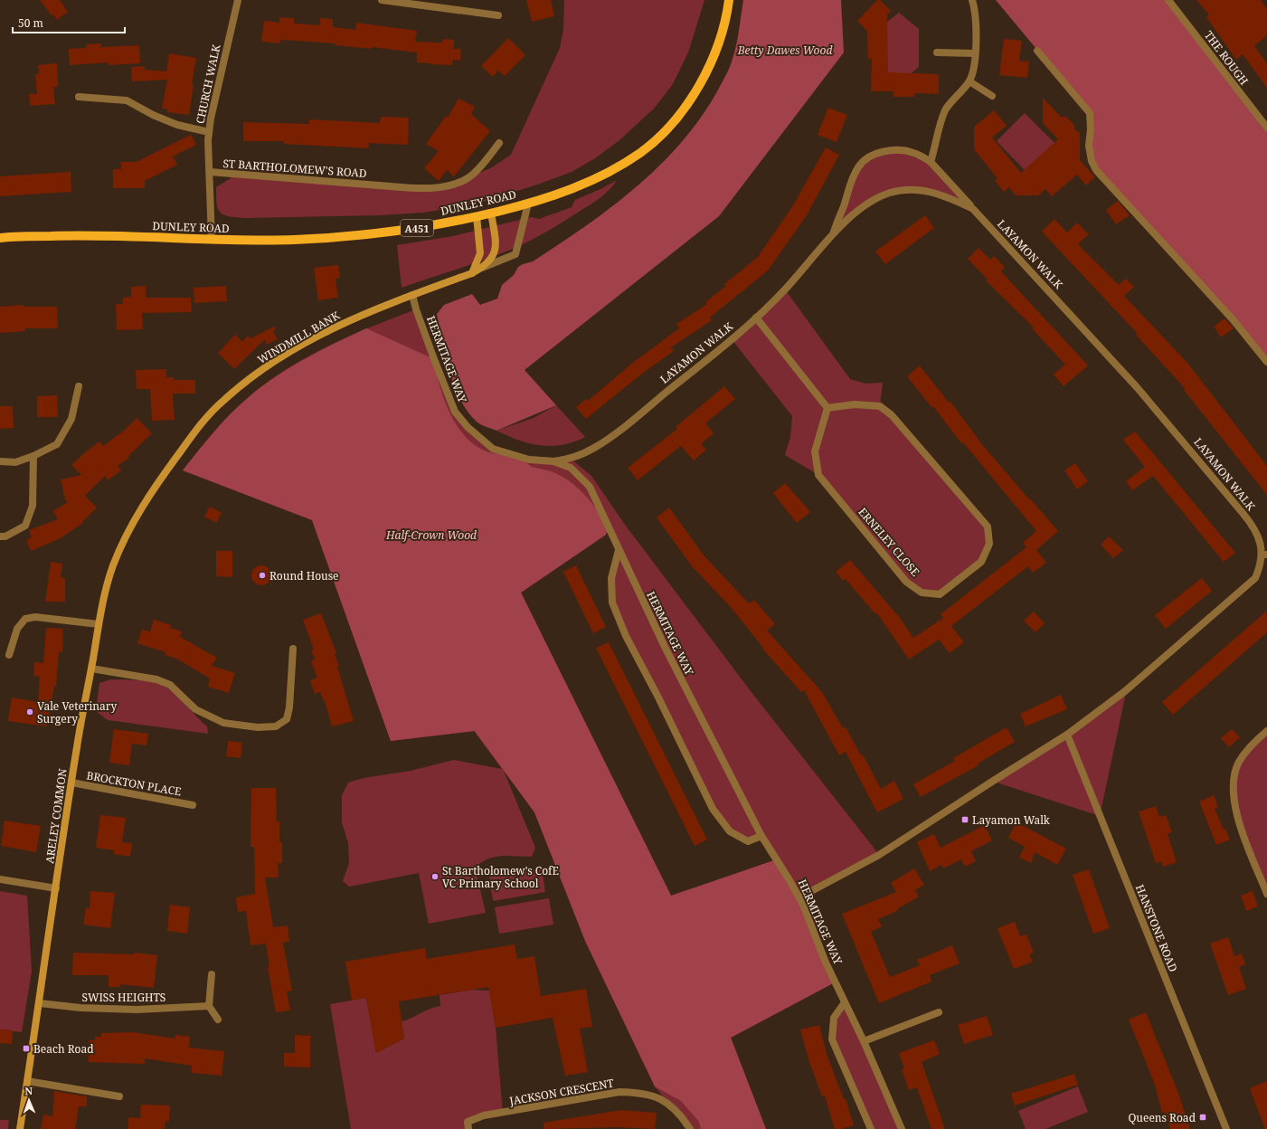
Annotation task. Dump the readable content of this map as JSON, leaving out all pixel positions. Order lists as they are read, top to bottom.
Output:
{
  "streets": {
    "main road": [
      "DUNLEY ROAD",
      "A451",
      "WINDMILL BANK",
      "ARELEY COMMON"
    ],
    "street": [
      "THE ROUGH",
      "CHURCH WALK",
      "ST BARTHOLOMEW'S ROAD",
      "LAYAMON WALK",
      "HERMITAGE WAY",
      "ERNELEY CLOSE",
      "BROCKTON PLACE",
      "HANSTONE ROAD",
      "SWISS HEIGHTS",
      "JACKSON CRESCENT"
    ]
  },
  "crossings": [
    ["CHURCH WALK", "ST BARTHOLOMEW'S ROAD"],
    ["CHURCH WALK", "DUNLEY ROAD"],
    ["LAYAMON WALK", "HERMITAGE WAY"],
    ["LAYAMON WALK", "HANSTONE ROAD"],
    ["WINDMILL BANK", "HERMITAGE WAY"],
    ["WINDMILL BANK", "ARELEY COMMON"],
    ["BROCKTON PLACE", "ARELEY COMMON"],
    ["ARELEY COMMON", "SWISS HEIGHTS"]
  ],
  "parks": ["Betty Dawes Wood", "Half-Crown Wood"],
  "places": {
    "other": ["Round House", "Vale Veterinary Surgery", "St Bartholomew's CofE VC Primary School"],
    "transit": ["Layamon Walk", "Beach Road", "Queens Road"]
  },
  "scale_bar": "50 m",
  "north": "top"
}
